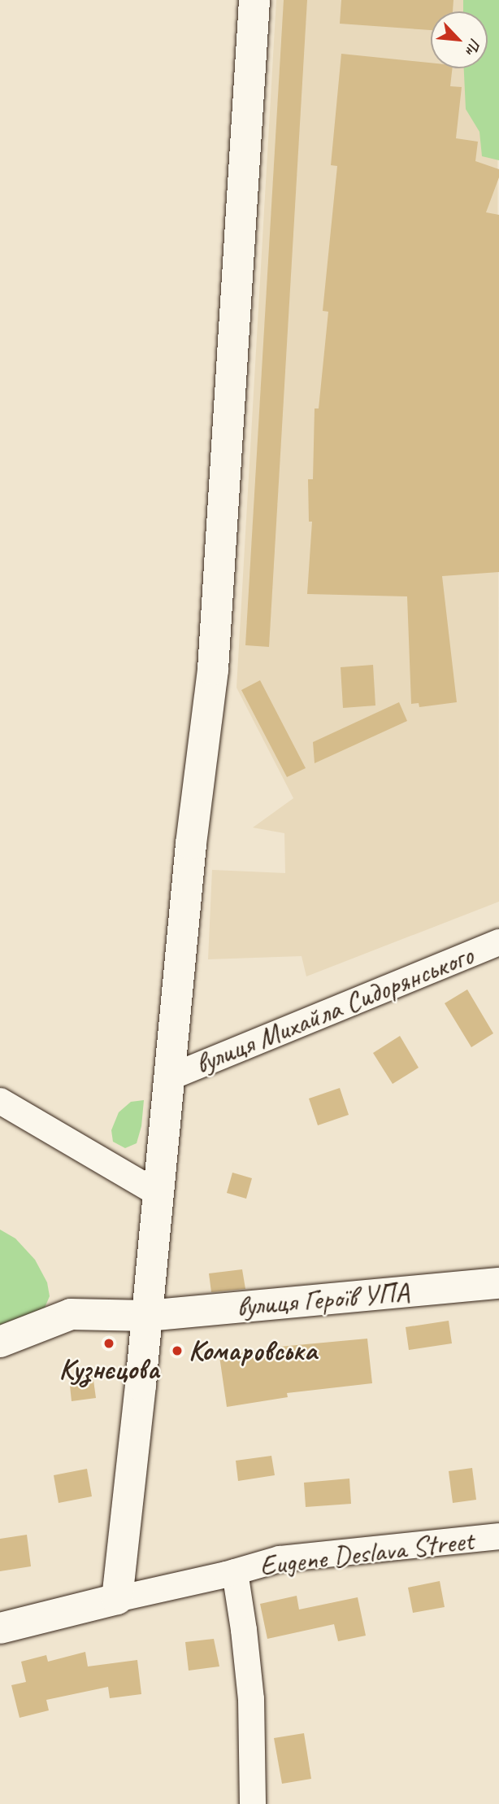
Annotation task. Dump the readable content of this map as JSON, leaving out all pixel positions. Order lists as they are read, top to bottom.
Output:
{
  "streets": {
    "street": ["вулиця Михайла Сидорянського", "вулиця Героїв УПА", "Eugene Deslava Street"]
  },
  "places": ["Кузнєцова", "Комаровська"],
  "north": "bottom right"
}
